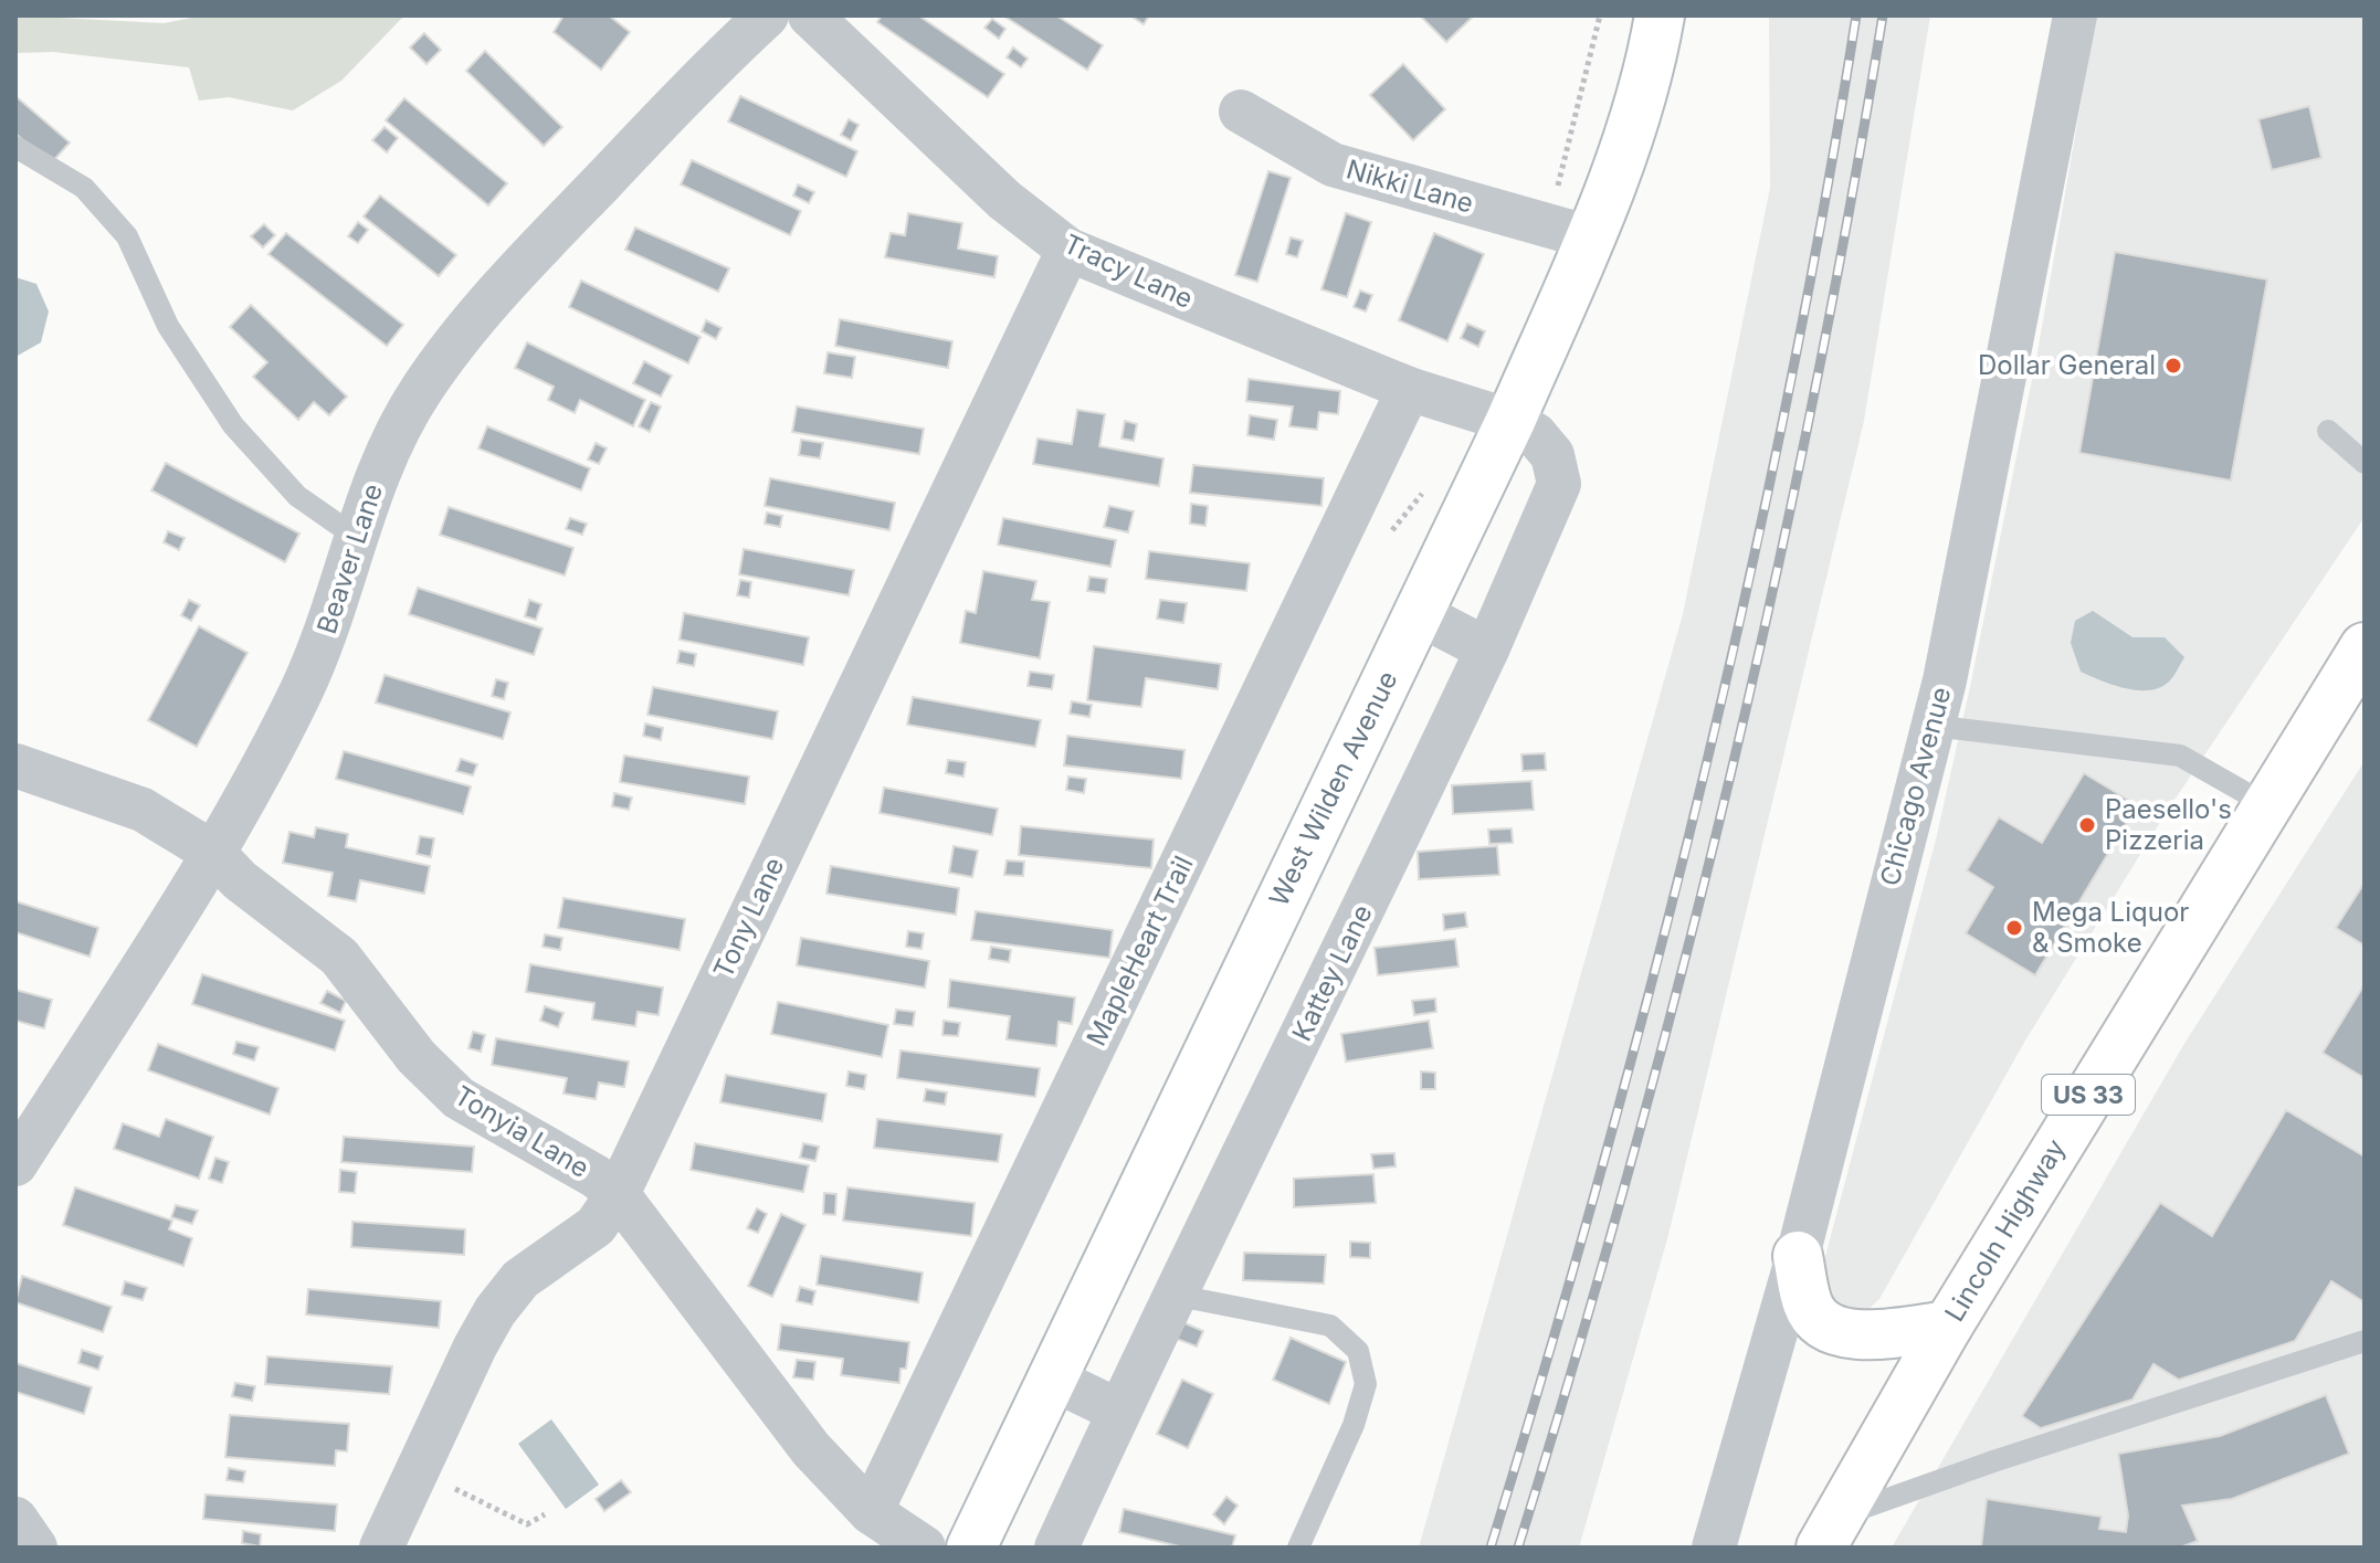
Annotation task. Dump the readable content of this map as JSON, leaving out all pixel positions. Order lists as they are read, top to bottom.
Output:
{
  "streets": {
    "main road": ["West Wilden Avenue", "US 33", "Lincoln Highway"],
    "street": [
      "Nikki Lane",
      "Tracy Lane",
      "Beaver Lane",
      "Chicago Avenue",
      "Tony Lane",
      "MapleHeart Trail",
      "Kattey Lane",
      "Tonyia Lane"
    ]
  },
  "crossings": [
    ["Nikki Lane", "West Wilden Avenue"],
    ["Tracy Lane", "West Wilden Avenue"],
    ["Tracy Lane", "Tony Lane"],
    ["Tracy Lane", "MapleHeart Trail"],
    ["Tracy Lane", "Kattey Lane"],
    ["Beaver Lane", "Tonyia Lane"],
    ["West Wilden Avenue", "Kattey Lane"],
    ["Tony Lane", "Tonyia Lane"],
    ["MapleHeart Trail", "Tonyia Lane"]
  ],
  "places": ["Dollar General", "Paesello's Pizzeria", "Mega Liquor & Smoke"]
}
